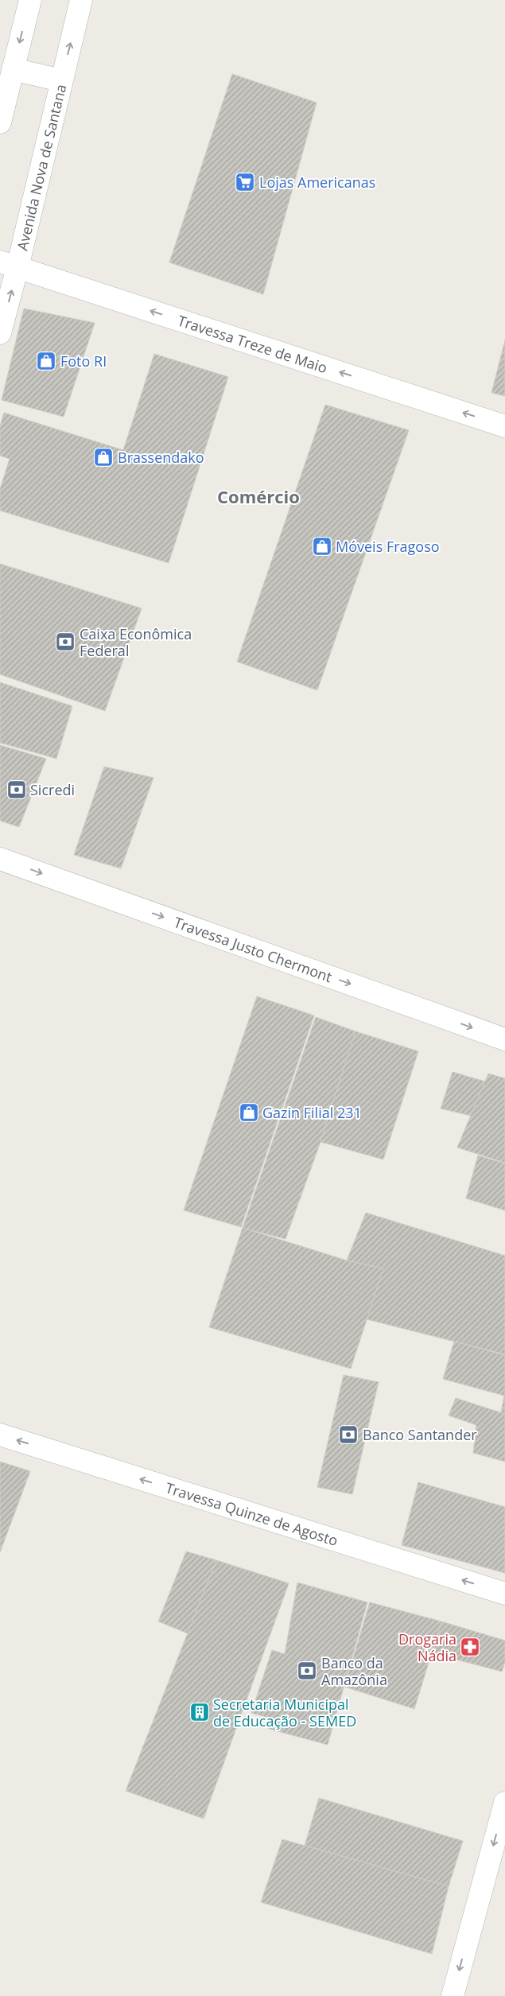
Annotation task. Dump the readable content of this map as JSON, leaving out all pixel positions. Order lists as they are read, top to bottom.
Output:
{
  "streets": {
    "street": [
      "Avenida Nova de Santana",
      "Travessa Treze de Maio",
      "Travessa Justo Chermont",
      "Travessa Quinze de Agosto"
    ]
  },
  "crossings": [
    ["Avenida Nova de Santana", "Travessa Treze de Maio"]
  ],
  "one_way": ["Travessa Treze de Maio", "Travessa Justo Chermont", "Travessa Quinze de Agosto"],
  "districts": ["Comércio"],
  "places": {
    "supermarket": ["Lojas Americanas"],
    "shop": [
      "Foto RI",
      "Brassendako",
      "Móveis Fragoso",
      "Gazin Filial 231"
    ],
    "bank": [
      "Caixa Econômica Federal",
      "Sicredi",
      "Banco Santander",
      "Banco da Amazônia"
    ],
    "pharmacy": ["Drogaria Nádia"],
    "building": ["Secretaria Municipal de Educação - SEMED"]
  }
}
